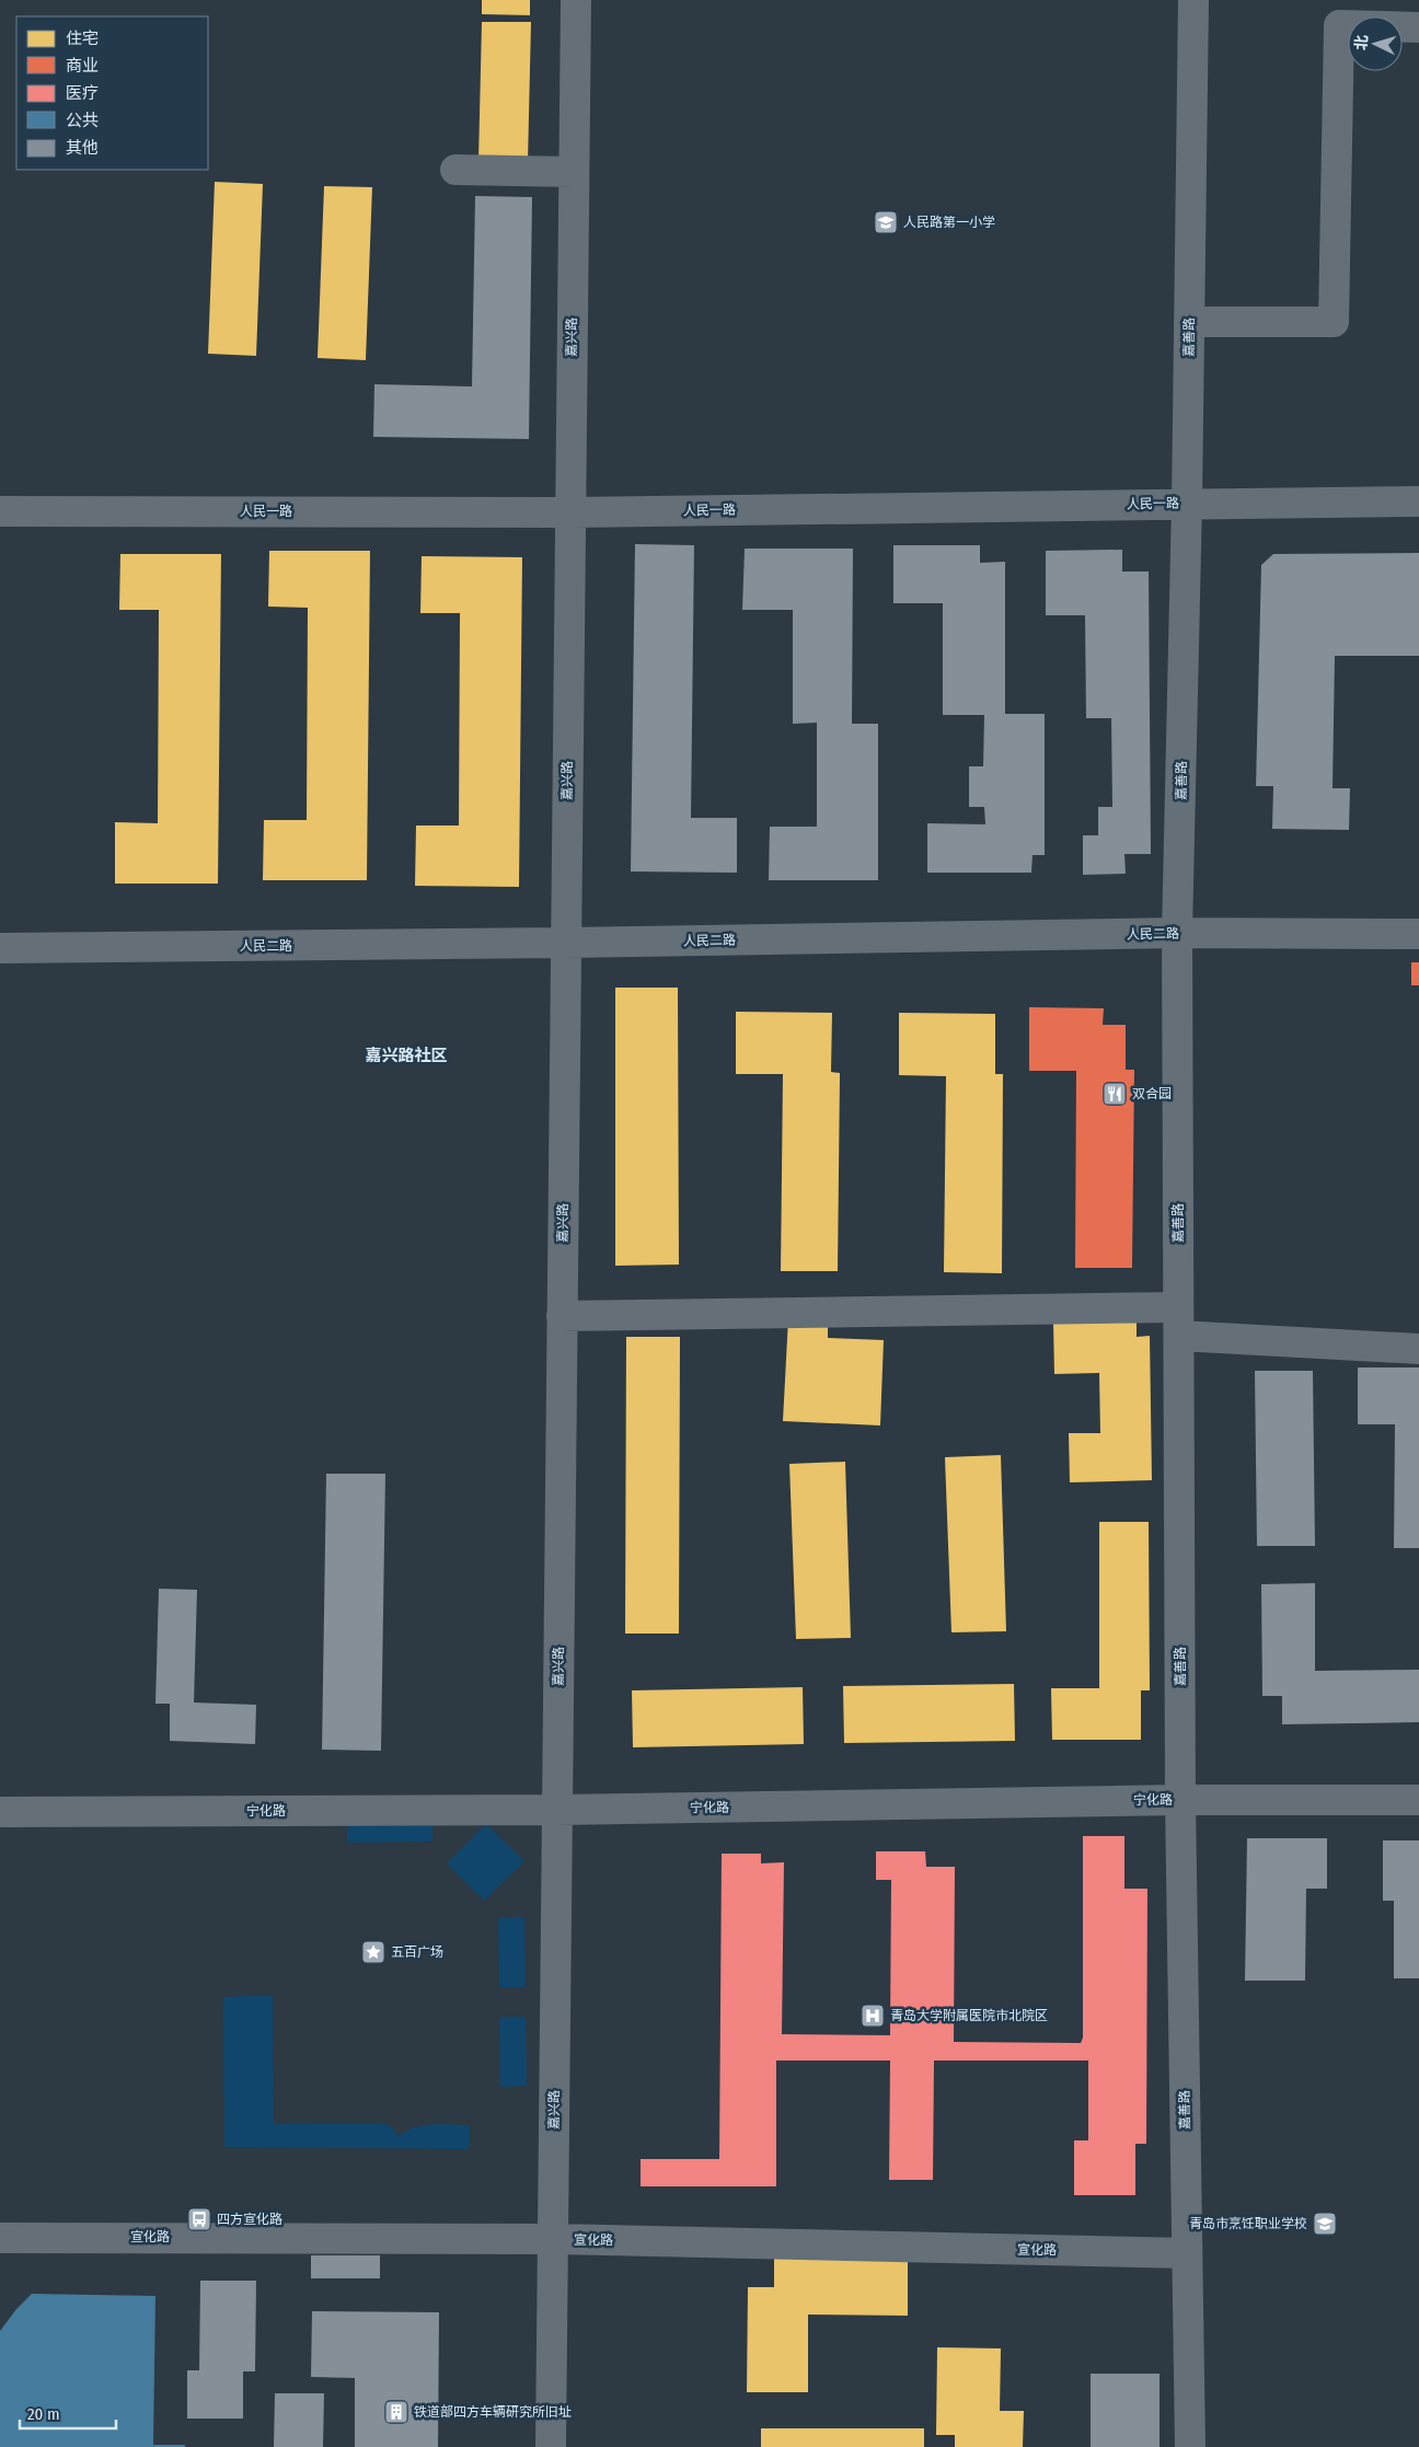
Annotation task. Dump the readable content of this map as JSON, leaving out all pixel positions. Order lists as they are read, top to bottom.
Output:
{
  "streets": {
    "street": [
      "嘉兴路",
      "嘉善路",
      "人民一路",
      "人民二路",
      "宁化路",
      "宣化路"
    ]
  },
  "crossings": [
    ["嘉兴路", "人民一路"],
    ["嘉兴路", "人民二路"],
    ["嘉兴路", "宁化路"],
    ["嘉兴路", "宣化路"],
    ["嘉善路", "人民一路"],
    ["嘉善路", "人民二路"],
    ["嘉善路", "宁化路"],
    ["嘉善路", "宣化路"]
  ],
  "districts": ["嘉兴路社区"],
  "places": {
    "school or university": ["人民路第一小学", "青岛市烹饪职业学校"],
    "restaurant": ["双合园"],
    "place": ["五百广场"],
    "hospital": ["青岛大学附属医院市北院区"],
    "bus stop": ["四方宣化路"],
    "building": ["铁道部四方车辆研究所旧址"]
  },
  "legend": [
    "住宅",
    "商业",
    "医疗",
    "公共",
    "其他"
  ],
  "scale_bar": "20 m",
  "north": "left"
}
